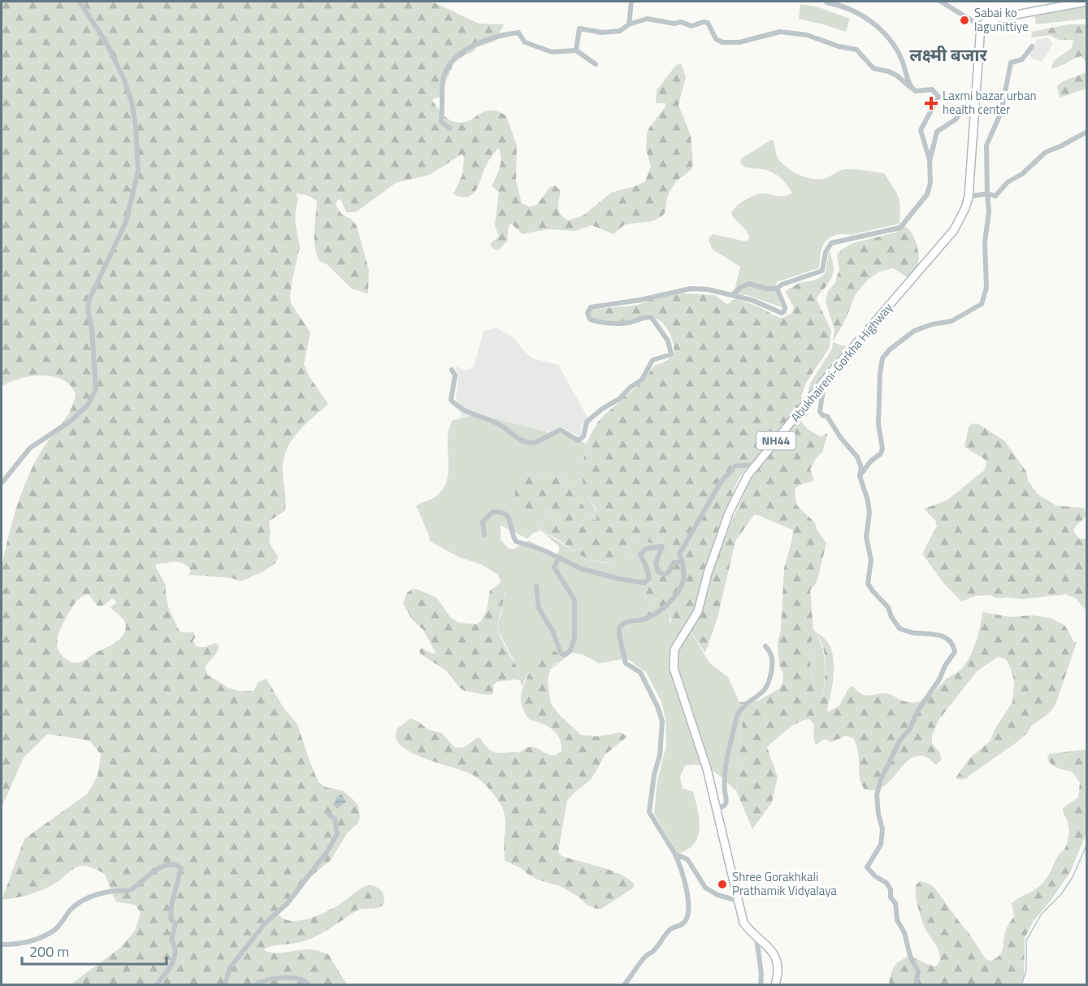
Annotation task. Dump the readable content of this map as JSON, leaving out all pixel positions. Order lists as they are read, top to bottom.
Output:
{
  "streets": {
    "main road": ["Abukhaireni-Gorkha Highway", "NH44"]
  },
  "districts": ["लक्ष्मी बजार"],
  "places": {
    "other": ["Sabai ko lagunittiye", "Shree Gorakhkali Prathamik Vidyalaya"],
    "health": ["Laxmi bazar urban health center"]
  },
  "scale_bar": "200 m"
}
